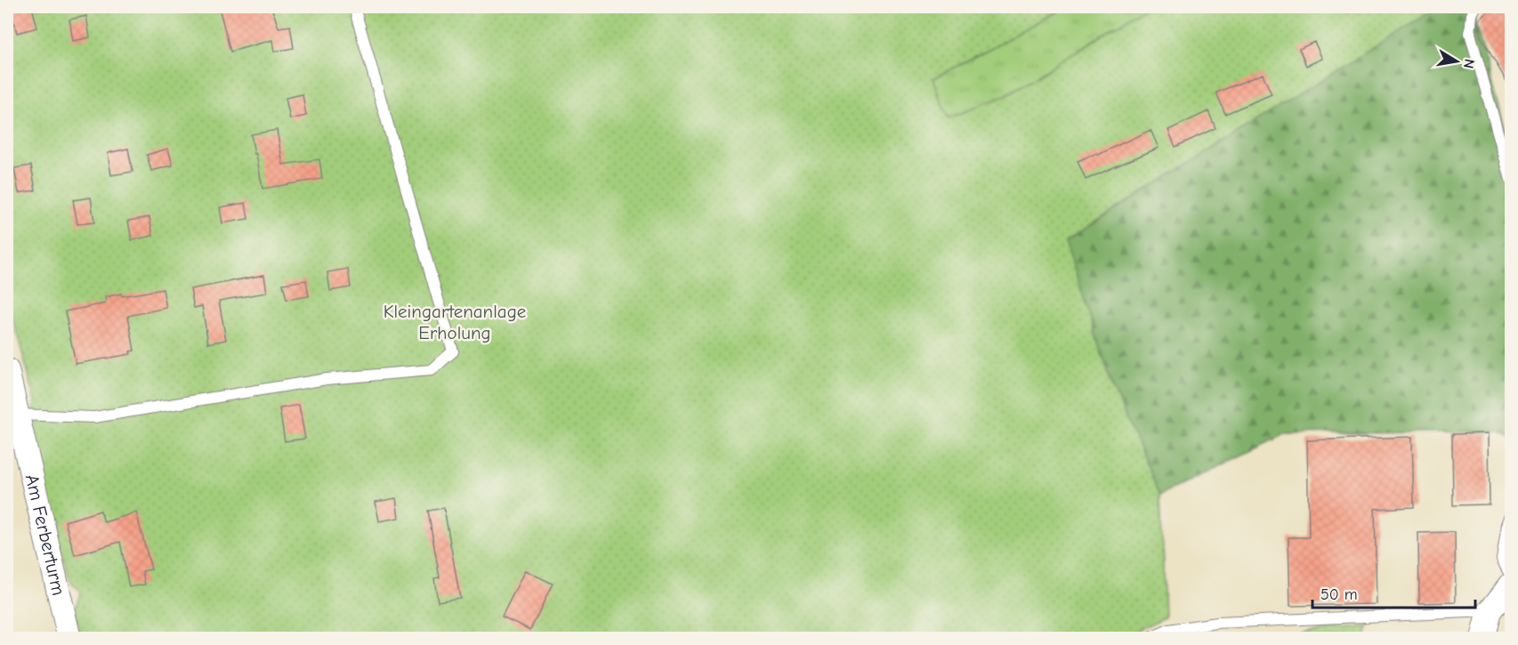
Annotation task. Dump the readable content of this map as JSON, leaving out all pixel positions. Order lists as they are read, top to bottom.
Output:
{
  "streets": {
    "street": ["Am Ferberturm"]
  },
  "parks": ["Kleingartenanlage Erholung"],
  "scale_bar": "50 m",
  "north": "right"
}
